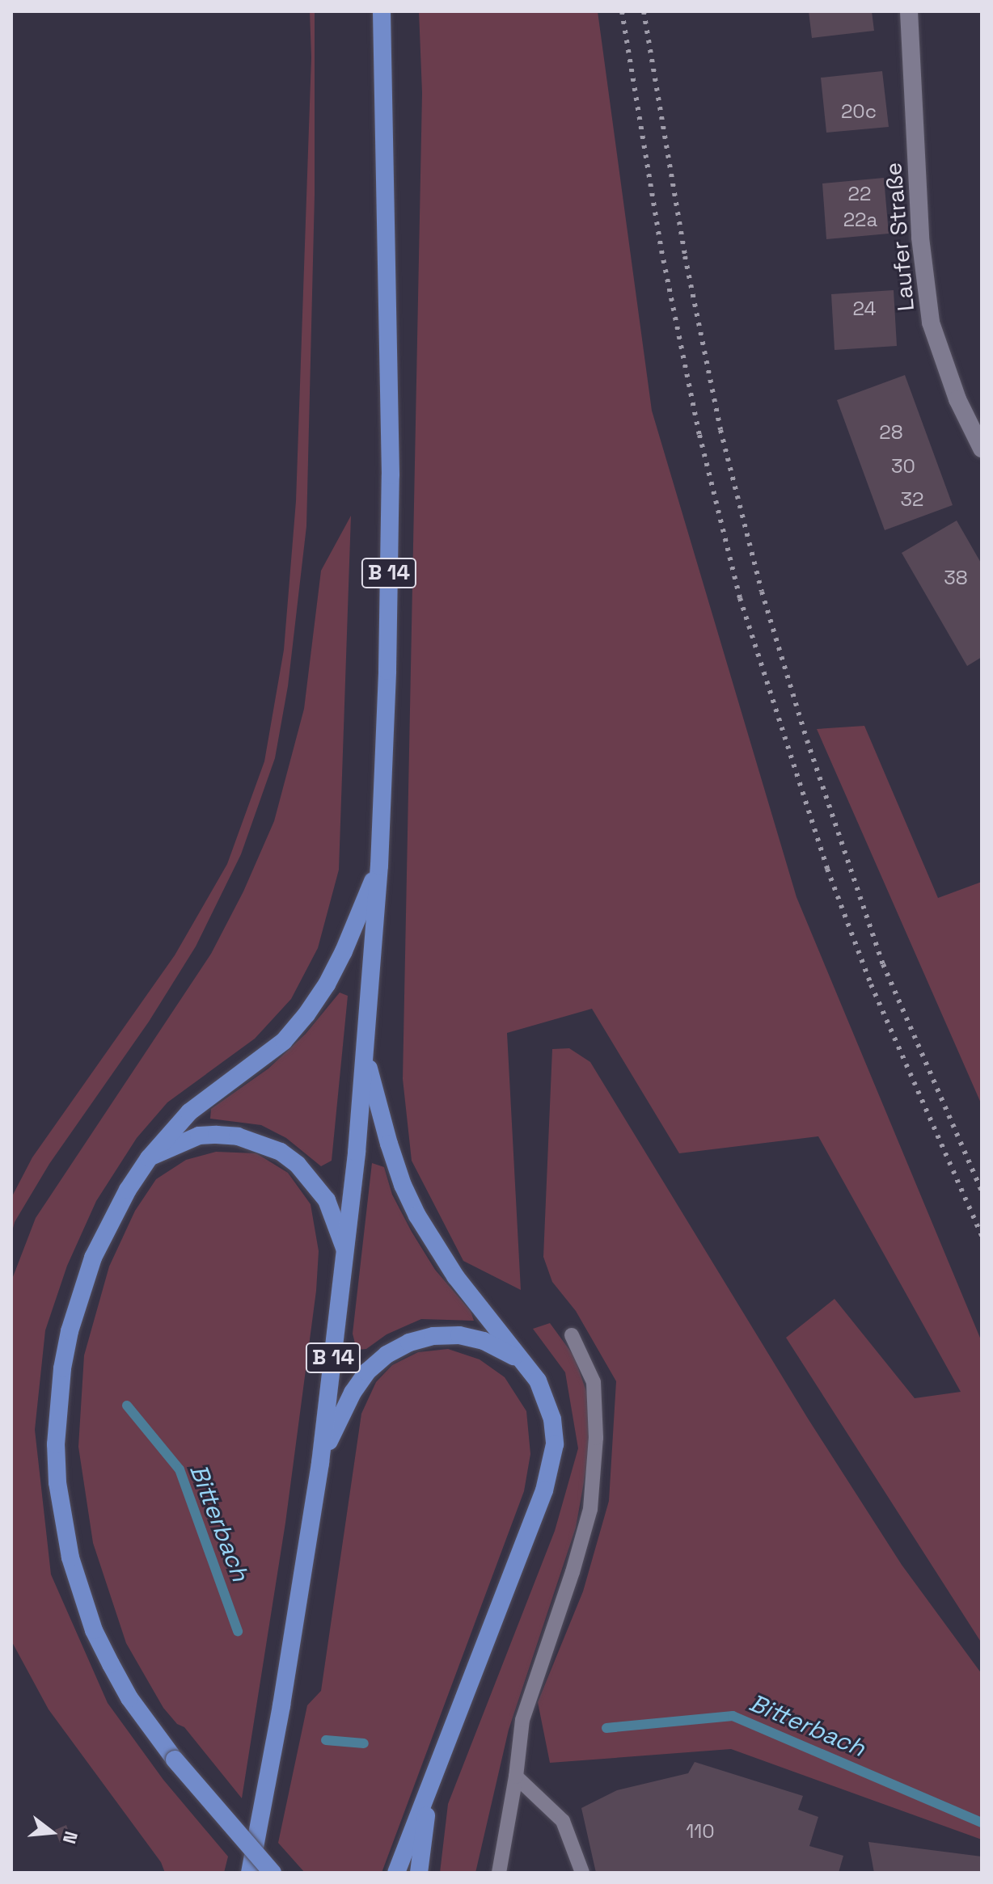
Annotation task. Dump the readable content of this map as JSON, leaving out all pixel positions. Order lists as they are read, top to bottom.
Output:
{
  "streets": {
    "main road": ["B 14"],
    "street": ["Laufer Straße"]
  },
  "water": ["Bitterbach"],
  "house_numbers": [
    "20c",
    "22",
    "22a",
    "24",
    "28",
    "30",
    "32",
    "38",
    "110"
  ],
  "north": "right"
}
